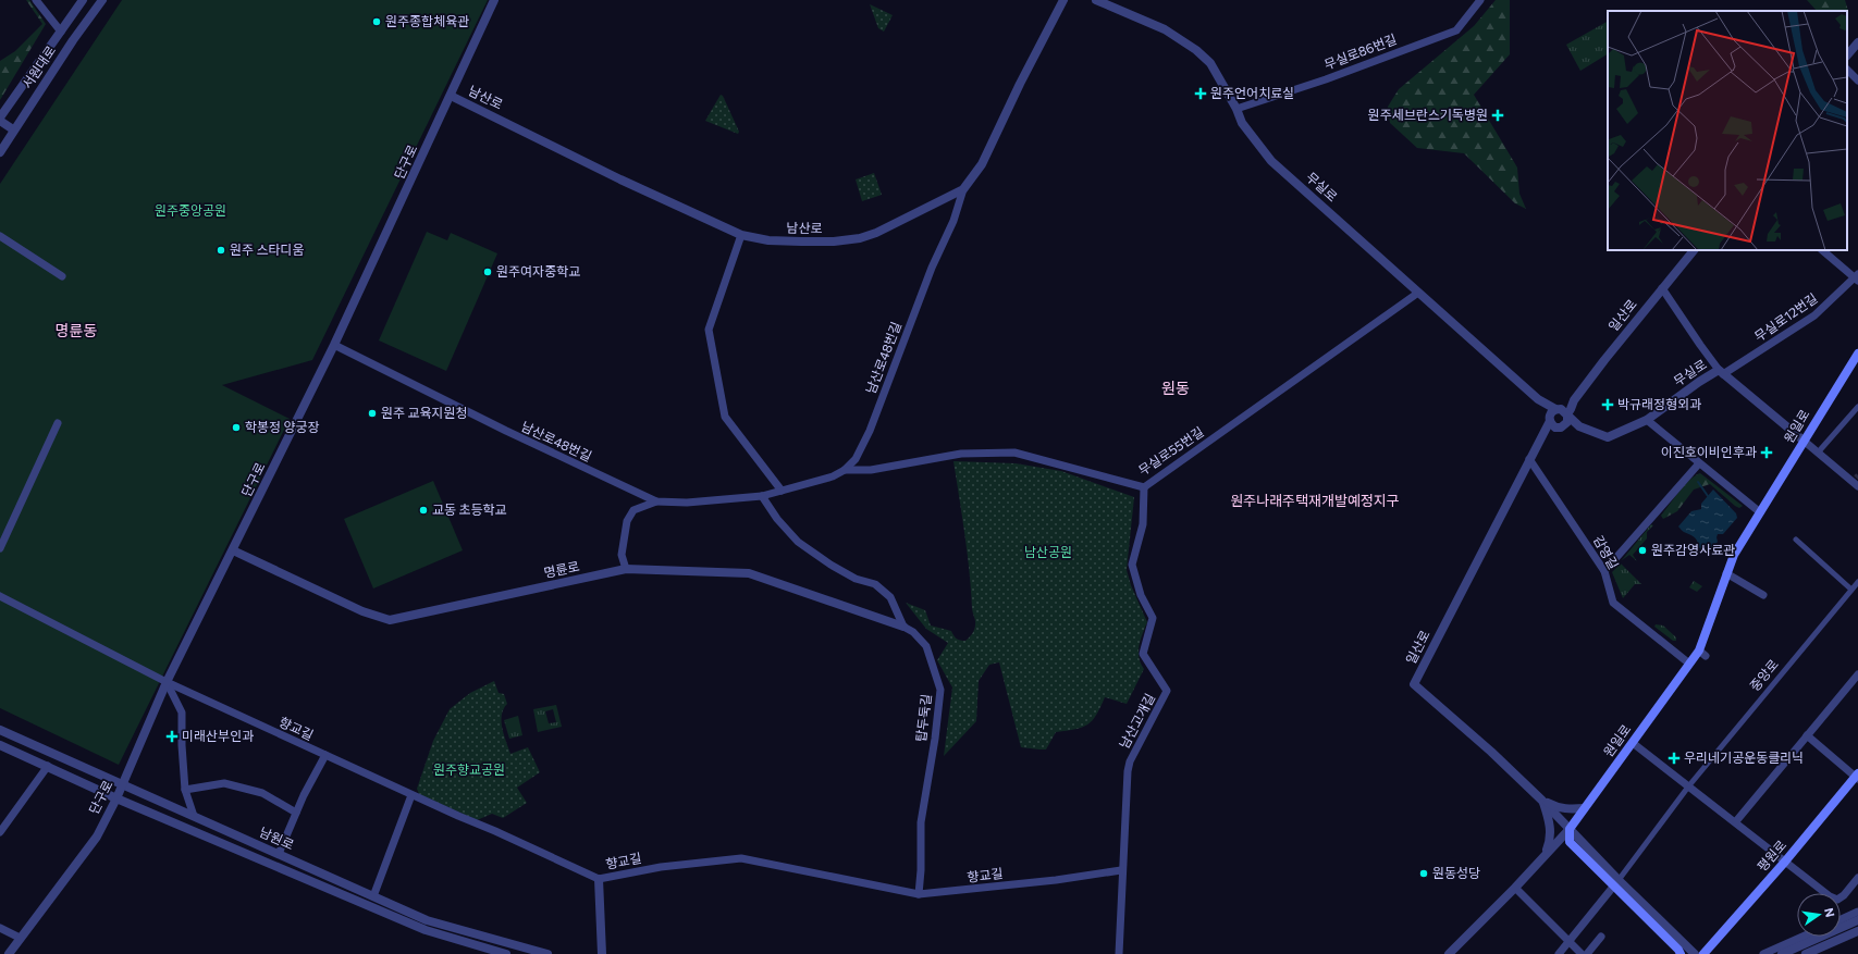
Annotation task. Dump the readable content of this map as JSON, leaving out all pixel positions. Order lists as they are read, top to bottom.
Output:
{
  "streets": {
    "main road": ["원일로", "평원로"],
    "street": [
      "무실로86번길",
      "서원대로",
      "남산로",
      "단구로",
      "무실로",
      "일산로",
      "무실로12번길",
      "남산로48번길",
      "무실로55번길",
      "감영길",
      "명륜로",
      "중앙로",
      "탑두둑길",
      "남산고개길",
      "향교길",
      "남원로"
    ]
  },
  "crossings": [
    ["무실로86번길", "무실로"],
    ["남산로", "단구로"],
    ["남산로", "남산로48번길"],
    ["단구로", "남산로48번길"],
    ["단구로", "명륜로"],
    ["단구로", "향교길"],
    ["단구로", "남원로"],
    ["무실로", "무실로12번길"],
    ["무실로", "원일로"],
    ["무실로", "무실로55번길"],
    ["일산로", "원일로"],
    ["일산로", "감영길"],
    ["남산로48번길", "무실로55번길"],
    ["남산로48번길", "탑두둑길"],
    ["원일로", "감영길"],
    ["무실로55번길", "남산고개길"],
    ["명륜로", "탑두둑길"],
    ["탑두둑길", "향교길"],
    ["남산고개길", "향교길"]
  ],
  "districts": ["명륜동", "원동", "원주나래주택재개발예정지구"],
  "parks": ["원주중앙공원", "남산공원", "원주향교공원"],
  "places": {
    "other": [
      "원주종합체육관",
      "원주 스타디움",
      "원주여자중학교",
      "원주 교육지원청",
      "학봉정 양궁장",
      "교동 초등학교",
      "원주감영사료관",
      "원동성당"
    ],
    "health": [
      "원주언어치료실",
      "원주세브란스기독병원",
      "박규래정형외과",
      "이진호이비인후과",
      "미래산부인과",
      "우리네기공운동클리닉"
    ]
  },
  "north": "right"
}
